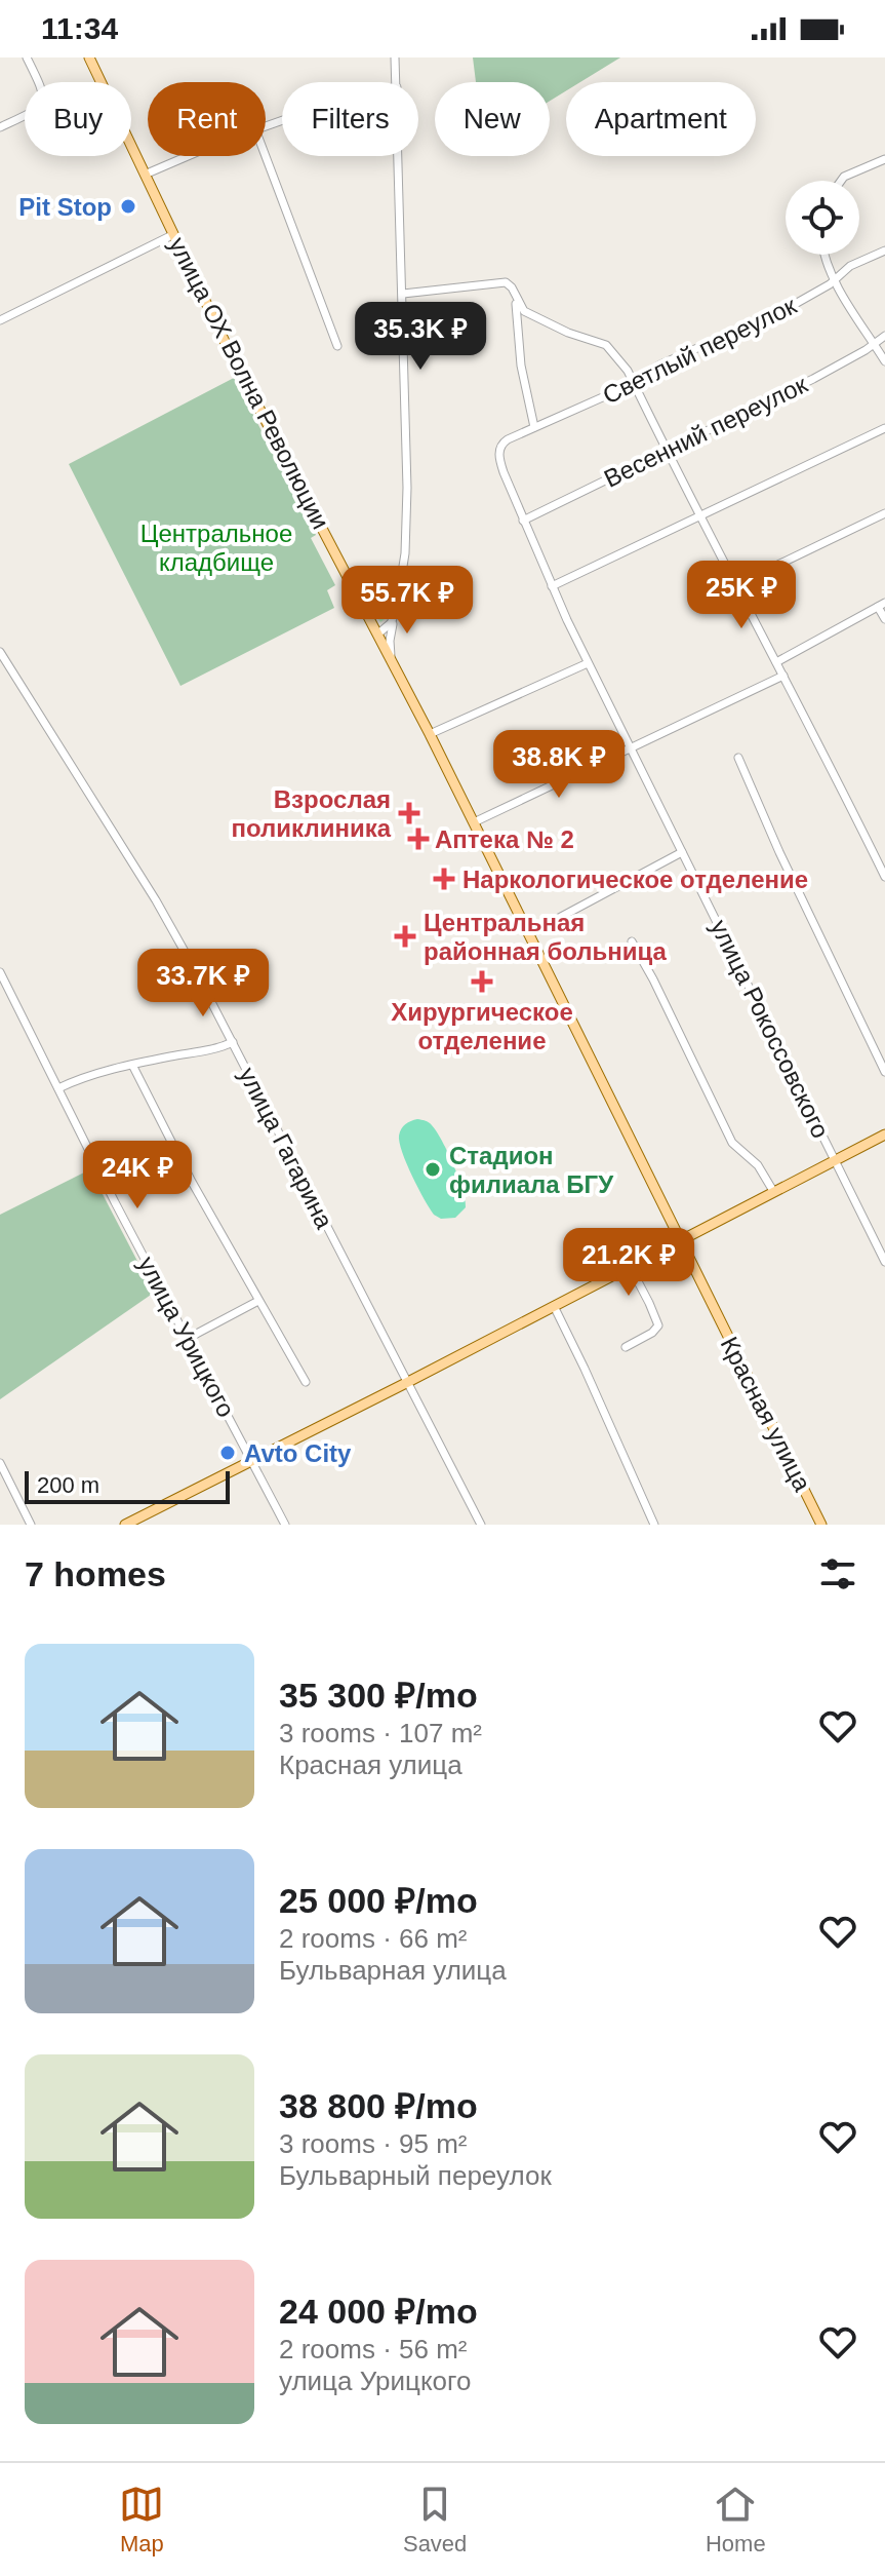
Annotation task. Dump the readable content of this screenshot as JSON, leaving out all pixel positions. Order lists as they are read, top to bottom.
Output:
{
  "streets": {
    "main road": ["улица ОХ Волна Революции", "Красная улица"],
    "street": [
      "Светлый переулок",
      "Весенний переулок",
      "улица Рокоссовского",
      "улица Гагарина",
      "улица Урицкого"
    ]
  },
  "crossings": [
    ["Светлый переулок", "улица Рокоссовского"],
    ["улица ОХ Волна Революции", "Красная улица"],
    ["Весенний переулок", "улица Рокоссовского"]
  ],
  "parks": ["Центральное кладбище"],
  "places": {
    "other": ["Pit Stop", "Стадион филиала БГУ", "Avto City"],
    "health": [
      "Взрослая поликлиника",
      "Аптека № 2",
      "Наркологическое отделение",
      "Центральная районная больница",
      "Хирургическое отделение"
    ]
  },
  "scale_bar": "200 m",
  "page": {
    "status": "11:34",
    "chip": [
      "Buy",
      "Rent",
      "Filters",
      "New",
      "Apartment"
    ],
    "price": [
      "35.3K ₽",
      "25K ₽",
      "55.7K ₽",
      "38.8K ₽",
      "33.7K ₽",
      "24K ₽",
      "21.2K ₽"
    ],
    "scale": "200 m",
    "heading": "7 homes",
    "list": [
      {
        "name": "35 300 ₽/mo",
        "note": "3 rooms · 107 m² · Красная улица"
      },
      {
        "name": "25 000 ₽/mo",
        "note": "2 rooms · 66 m² · Бульварная улица"
      },
      {
        "name": "38 800 ₽/mo",
        "note": "3 rooms · 95 m² · Бульварный переулок"
      },
      {
        "name": "24 000 ₽/mo",
        "note": "2 rooms · 56 m² · улица Урицкого"
      }
    ],
    "tabs": ["Map", "Saved", "Home"]
  }
}
